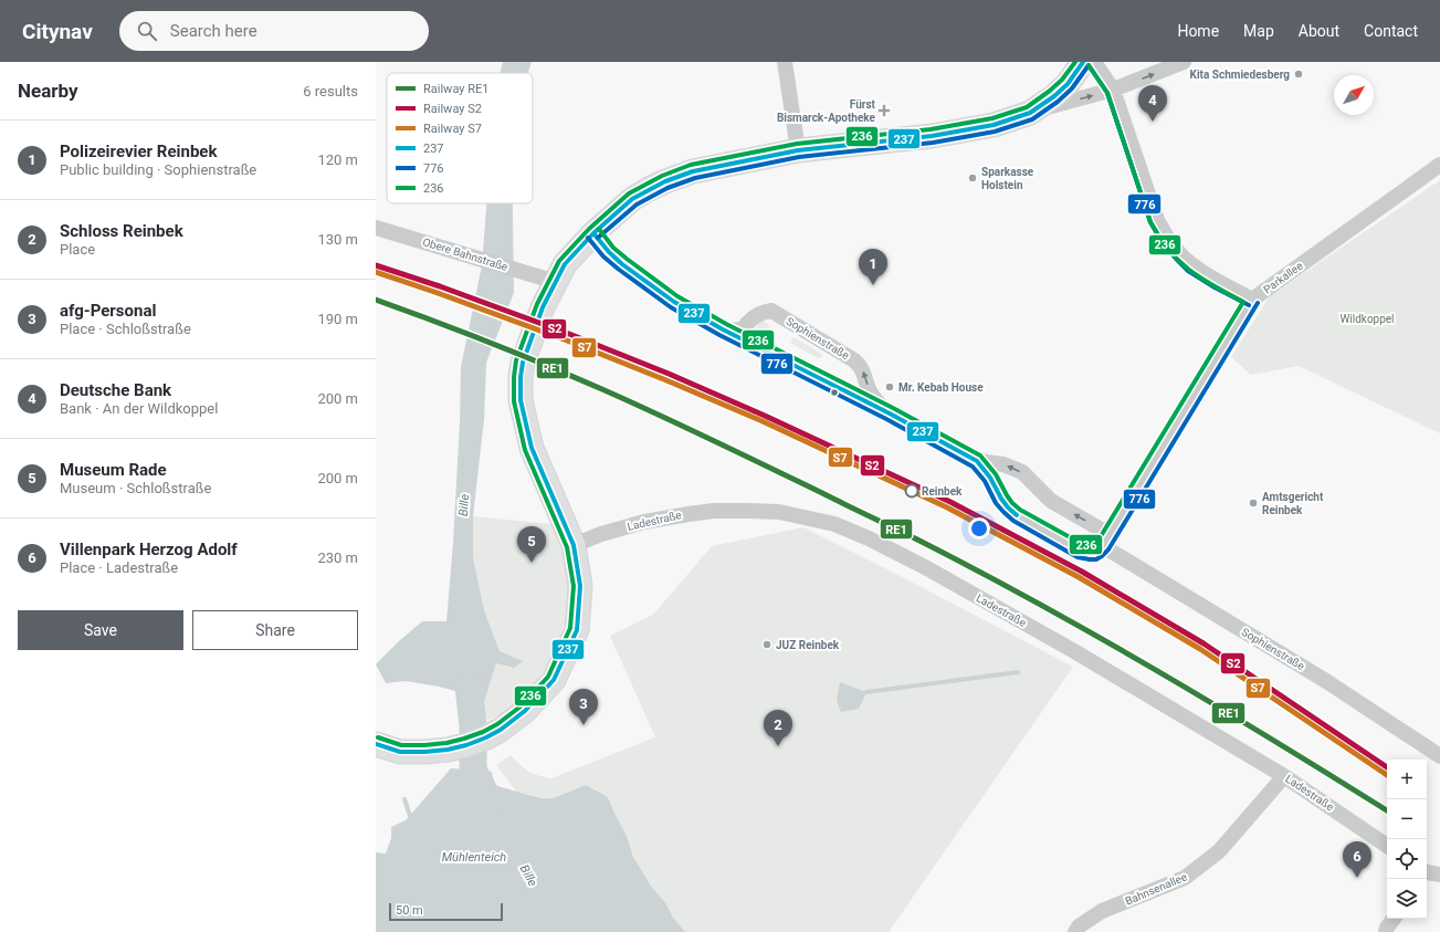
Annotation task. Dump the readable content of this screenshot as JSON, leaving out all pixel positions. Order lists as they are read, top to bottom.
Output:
{
  "streets": {
    "street": [
      "Obere Bahnstraße",
      "Parkallee",
      "Sophienstraße",
      "Ladestraße",
      "Bahnsenallee"
    ]
  },
  "crossings": [
    ["Parkallee", "Sophienstraße"],
    ["Ladestraße", "Bahnsenallee"]
  ],
  "water": ["Bille", "Mühlenteich"],
  "parks": ["Wildkoppel"],
  "places": {
    "other": [
      "Kita Schmiedesberg",
      "Sparkasse Holstein",
      "Mr. Kebab House",
      "Reinbek",
      "Amtsgericht Reinbek",
      "JUZ Reinbek"
    ],
    "health": ["Fürst Bismarck-Apotheke"]
  },
  "lines": [
    "transit line 237",
    "transit line 236",
    "transit line 776",
    "rail line S2",
    "rail line S7",
    "rail line RE1"
  ],
  "legend": [
    "Railway RE1",
    "Railway S2",
    "Railway S7",
    "237",
    "776",
    "236"
  ],
  "scale_bar": "50 m",
  "north": "top right",
  "page": {
    "header": "Citynav",
    "search": "Search here",
    "nav": [
      "Home",
      "Map",
      "About",
      "Contact"
    ],
    "heading": ["Nearby", "6 results"],
    "pins": [
      "4",
      "1",
      "5",
      "3",
      "2",
      "6"
    ],
    "list": [
      {
        "mark": "1",
        "name": "Polizeirevier Reinbek",
        "note": "Public building · Sophienstraße",
        "value": "120 m"
      },
      {
        "mark": "2",
        "name": "Schloss Reinbek",
        "note": "Place",
        "value": "130 m"
      },
      {
        "mark": "3",
        "name": "afg-Personal",
        "note": "Place · Schloßstraße",
        "value": "190 m"
      },
      {
        "mark": "4",
        "name": "Deutsche Bank",
        "note": "Bank · An der Wildkoppel",
        "value": "200 m"
      },
      {
        "mark": "5",
        "name": "Museum Rade",
        "note": "Museum · Schloßstraße",
        "value": "200 m"
      },
      {
        "mark": "6",
        "name": "Villenpark Herzog Adolf",
        "note": "Place · Ladestraße",
        "value": "230 m"
      }
    ],
    "buttons": ["Save", "Share"],
    "map_buttons": ["+", "−"],
    "scale": "50 m"
  }
}
